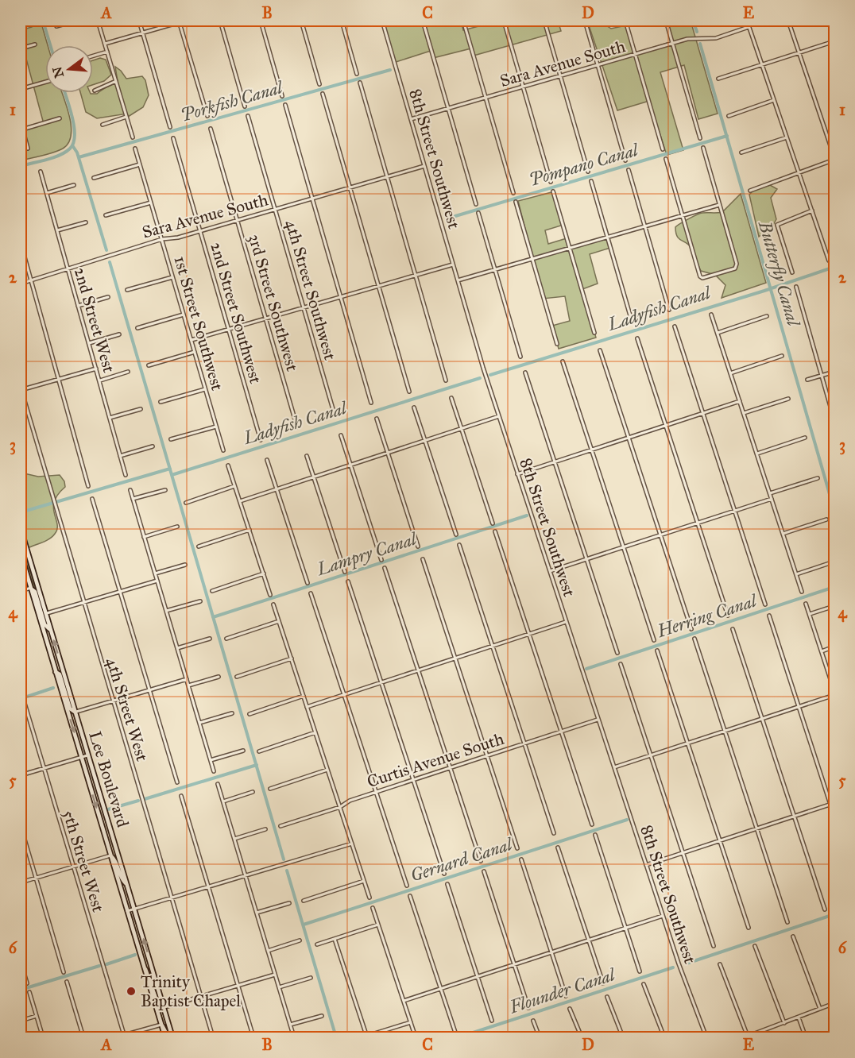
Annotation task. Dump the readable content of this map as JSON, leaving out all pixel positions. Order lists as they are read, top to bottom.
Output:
{
  "streets": {
    "main road": ["Lee Boulevard"],
    "street": [
      "Sara Avenue South",
      "8th Street Southwest",
      "4th Street Southwest",
      "3rd Street Southwest",
      "2nd Street Southwest",
      "2nd Street West",
      "1st Street Southwest",
      "4th Street West",
      "Curtis Avenue South",
      "5th Street West"
    ]
  },
  "crossings": [
    ["Sara Avenue South", "8th Street Southwest"],
    ["Sara Avenue South", "4th Street Southwest"],
    ["Sara Avenue South", "3rd Street Southwest"],
    ["Sara Avenue South", "2nd Street Southwest"],
    ["Sara Avenue South", "2nd Street West"],
    ["Sara Avenue South", "1st Street Southwest"],
    ["8th Street Southwest", "Curtis Avenue South"]
  ],
  "water": [
    "Porkfish Canal",
    "Pompano Canal",
    "Butterfly Canal",
    "Ladyfish Canal",
    "Lampry Canal",
    "Herring Canal",
    "Gernard Canal",
    "Flounder Canal"
  ],
  "places": ["Trinity Baptist Chapel"],
  "north": "left",
  "grid": {
    "columns": [
      "A",
      "B",
      "C",
      "D",
      "E"
    ],
    "rows": [
      "1",
      "2",
      "3",
      "4",
      "5",
      "6"
    ]
  }
}
